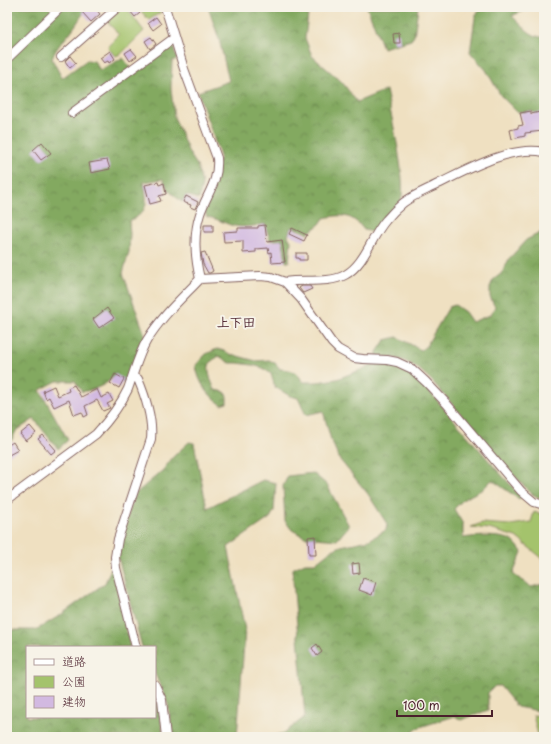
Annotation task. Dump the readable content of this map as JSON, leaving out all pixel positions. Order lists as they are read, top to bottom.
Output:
{
  "districts": ["上下田"],
  "legend": ["道路", "公園", "建物"],
  "scale_bar": "100 m"
}
